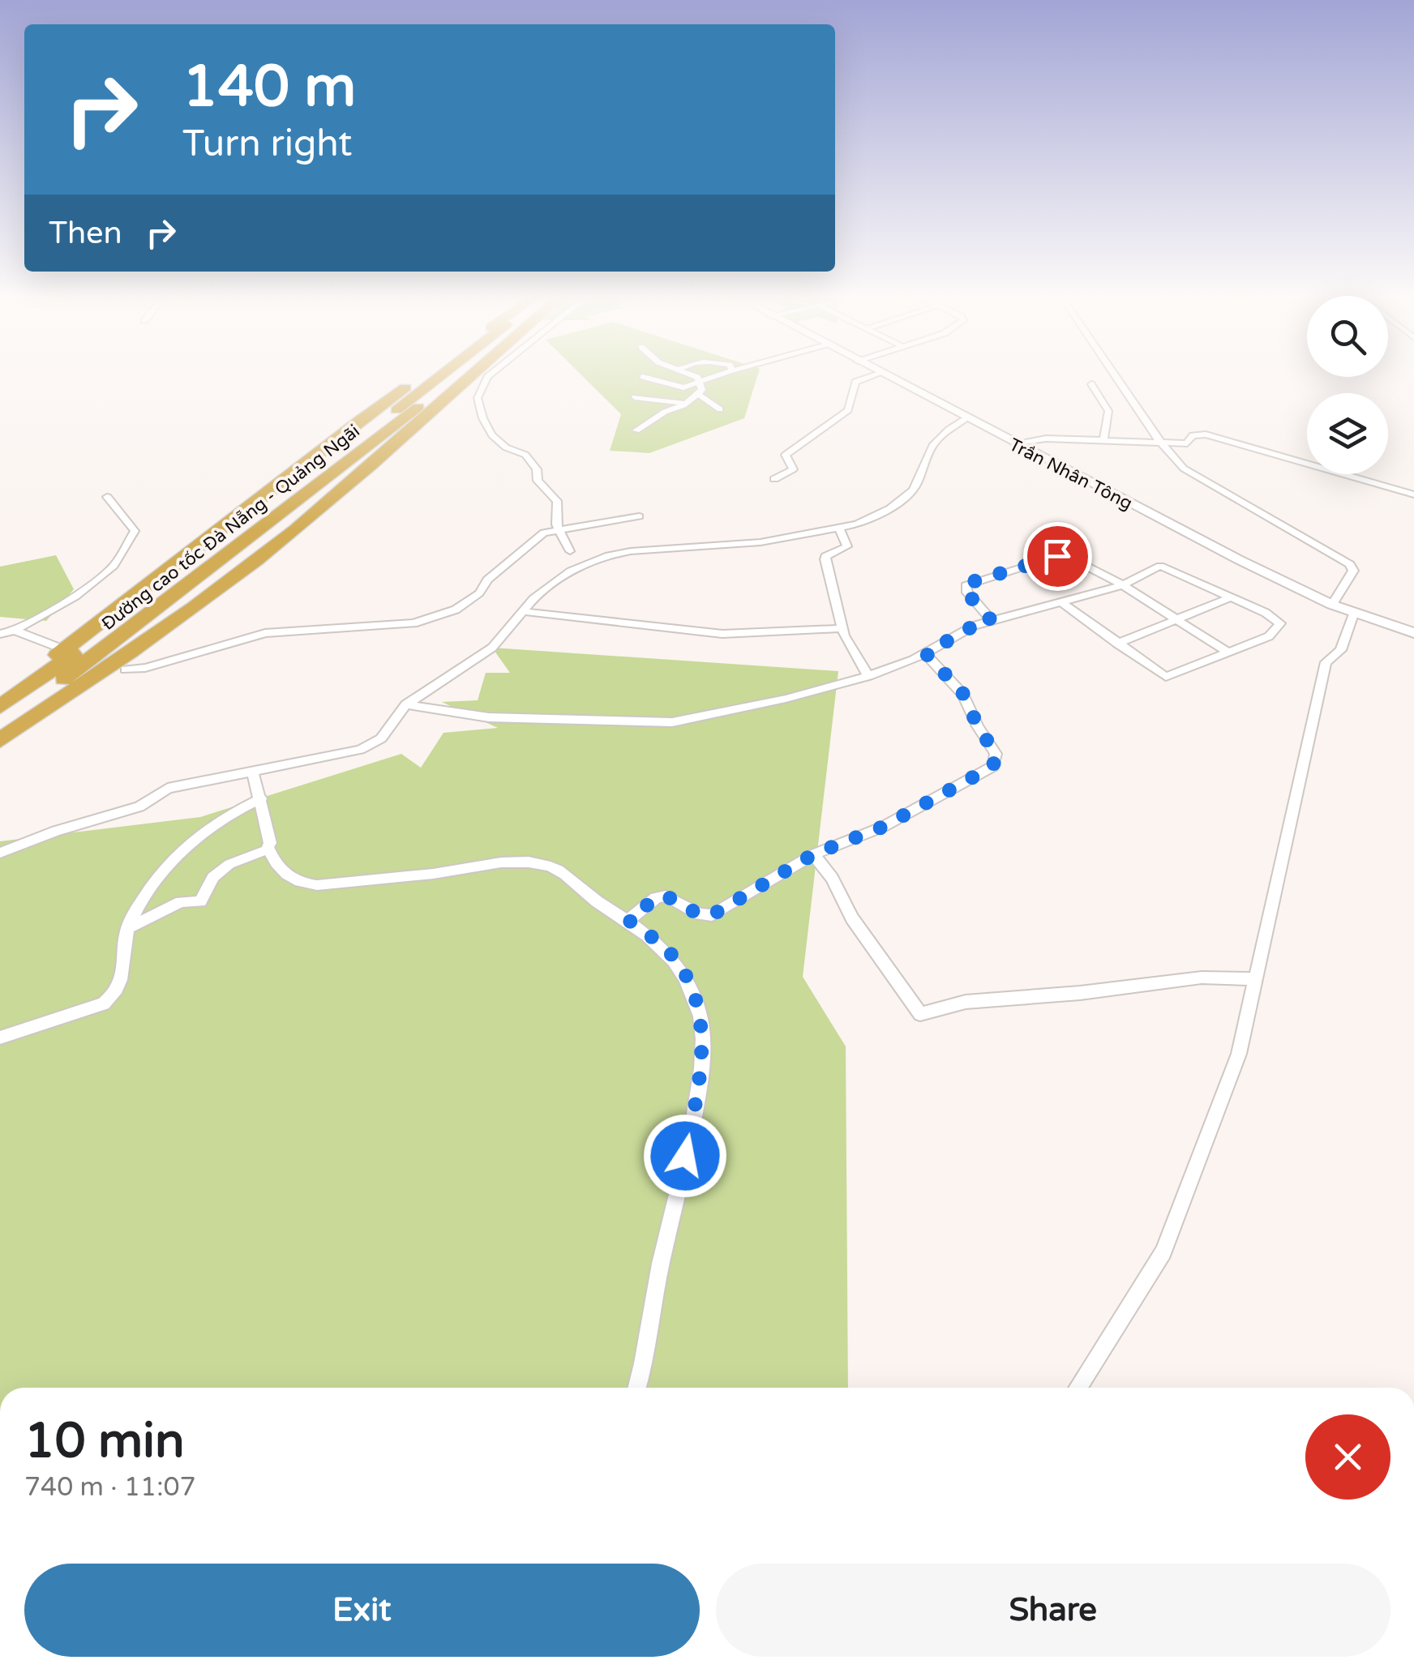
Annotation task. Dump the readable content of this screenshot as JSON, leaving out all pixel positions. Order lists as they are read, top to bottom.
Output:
{
  "streets": {
    "highway": ["Đường cao tốc Đà Nẵng - Quảng Ngãi"],
    "street": ["Trần Nhân Tông"]
  },
  "page": {
    "turn": ["140 m", "Turn right"],
    "then": "Then",
    "heading": ["10 min", "740 m · 11:07"],
    "buttons": ["Exit", "Share"]
  }
}
